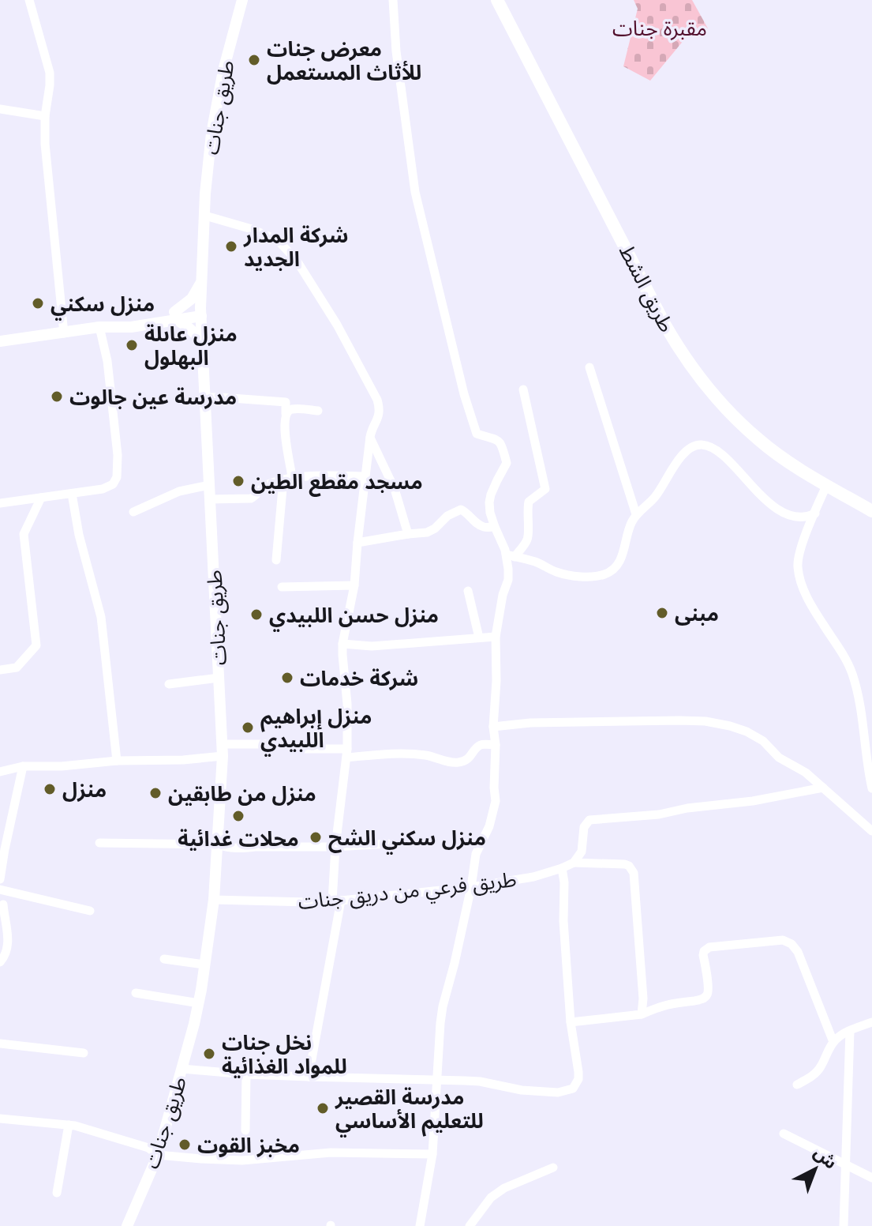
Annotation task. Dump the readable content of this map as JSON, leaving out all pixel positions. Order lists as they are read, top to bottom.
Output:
{
  "streets": {
    "main road": ["طريق الشط"],
    "street": ["طريق جنات", "طريق فرعي من دريق جنات"]
  },
  "crossings": [
    ["طريق جنات", "طريق فرعي من دريق جنات"]
  ],
  "parks": ["مقبرة جنات"],
  "places": [
    "معرض جنات للأثاث المستعمل",
    "شركة المدار الجديد",
    "منزل سكني",
    "منزل عاىلة البهلول",
    "مدرسة عين جالوت",
    "مسجد مقطع الطين",
    "مبنى",
    "منزل حسن اللبيدي",
    "شركة خدمات",
    "منزل إبراهيم اللبيدي",
    "منزل",
    "منزل من طابقين",
    "محلات غدائية",
    "منزل سكني الشح",
    "نخل جنات للمواد الغذائية",
    "مدرسة القصير للتعليم الأساسي",
    "مخبز القوت"
  ],
  "north": "top right"
}
